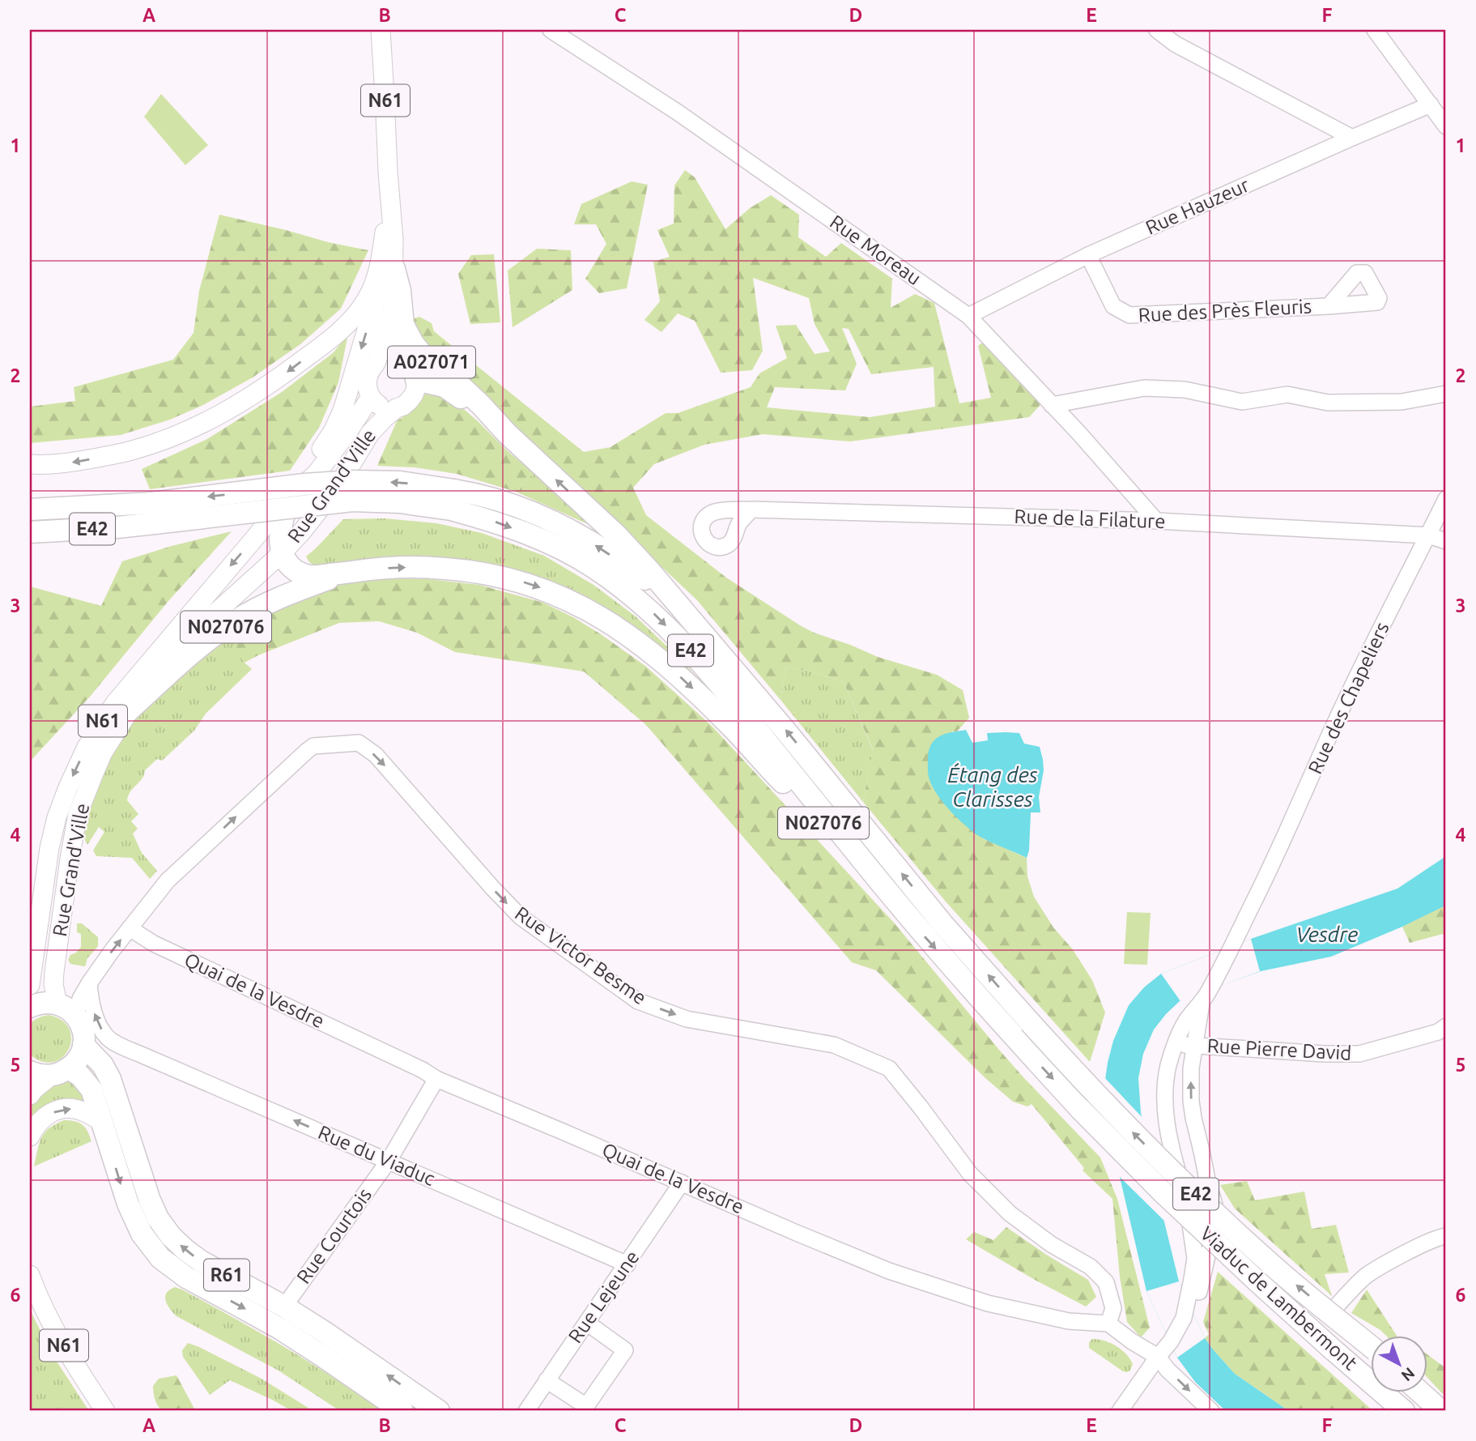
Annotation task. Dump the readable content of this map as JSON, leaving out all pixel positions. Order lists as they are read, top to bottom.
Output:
{
  "streets": {
    "highway": [
      "A027071",
      "E42",
      "N027076",
      "R61",
      "Viaduc de Lambermont"
    ],
    "main road": ["N61", "Rue Grand'Ville"],
    "street": [
      "Rue Hauzeur",
      "Rue Moreau",
      "Rue des Près Fleuris",
      "Rue de la Filature",
      "Rue des Chapeliers",
      "Rue Victor Besme",
      "Quai de la Vesdre",
      "Rue Pierre David",
      "Rue du Viaduc",
      "Rue Courtois",
      "Rue Lejeune"
    ]
  },
  "crossings": [
    ["Rue Hauzeur", "Rue Moreau"],
    ["Rue Hauzeur", "Rue des Près Fleuris"],
    ["Rue Moreau", "Rue de la Filature"],
    ["A027071", "Rue Grand'Ville"],
    ["Rue Grand'Ville", "N027076"],
    ["Rue de la Filature", "Rue des Chapeliers"],
    ["E42", "N027076"],
    ["E42", "Viaduc de Lambermont"],
    ["N027076", "Viaduc de Lambermont"],
    ["Rue Victor Besme", "Quai de la Vesdre"],
    ["Rue Victor Besme", "Rue du Viaduc"],
    ["Quai de la Vesdre", "Rue Courtois"],
    ["Quai de la Vesdre", "Rue Lejeune"],
    ["Rue du Viaduc", "Rue Courtois"],
    ["Rue du Viaduc", "Rue Lejeune"],
    ["Rue Courtois", "R61"]
  ],
  "one_way": ["Rue du Viaduc"],
  "water": ["Étang des Clarisses", "Vesdre"],
  "north": "bottom right",
  "grid": {
    "columns": [
      "A",
      "B",
      "C",
      "D",
      "E",
      "F"
    ],
    "rows": [
      "1",
      "2",
      "3",
      "4",
      "5",
      "6"
    ]
  }
}
